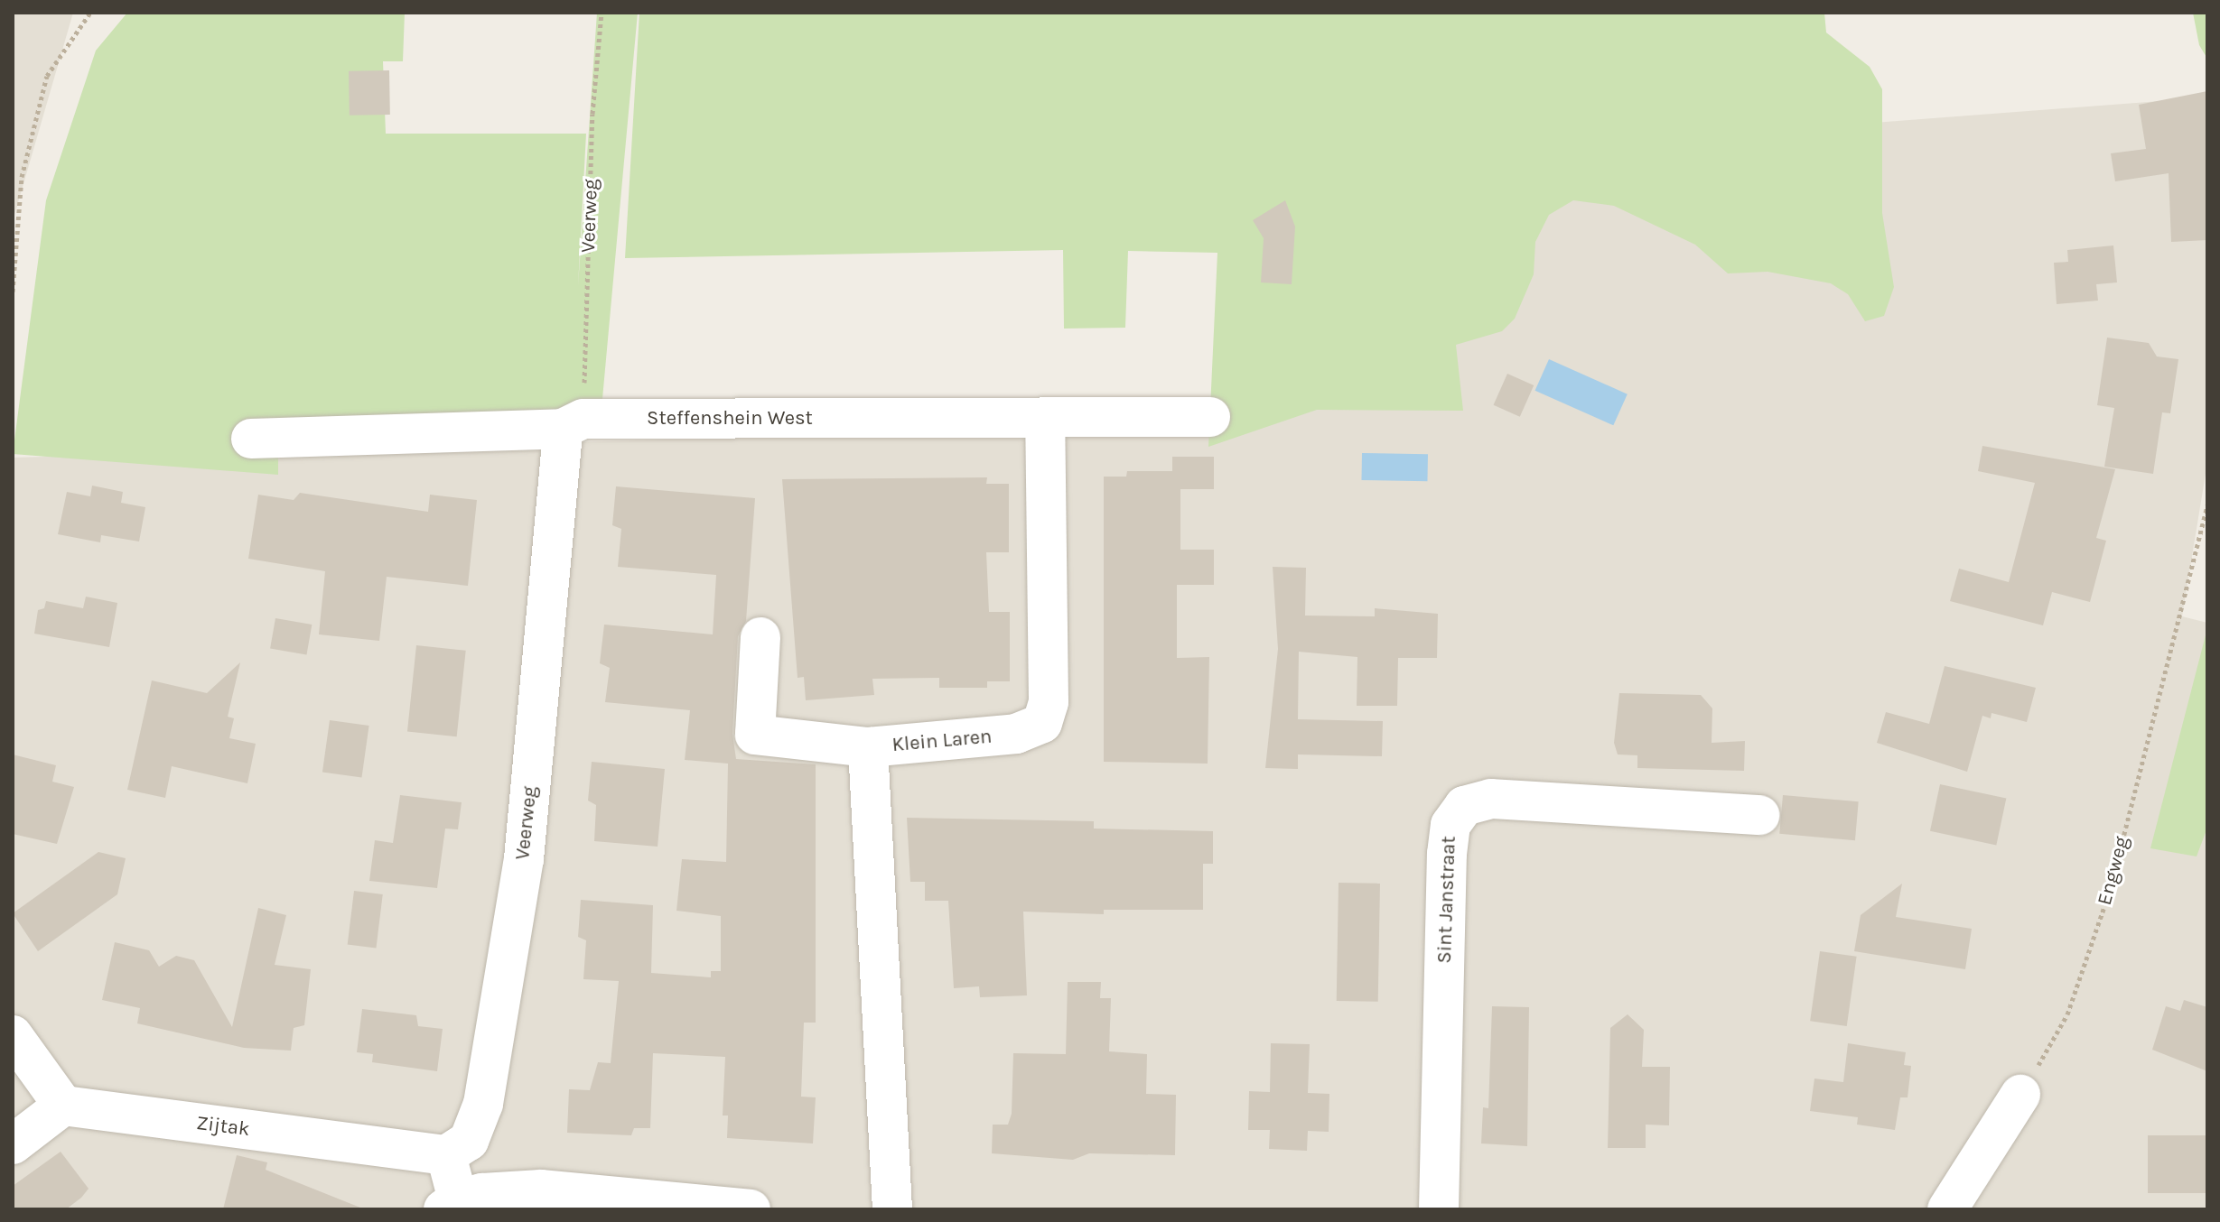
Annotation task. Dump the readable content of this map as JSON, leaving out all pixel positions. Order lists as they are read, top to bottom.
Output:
{
  "streets": {
    "street": [
      "Veerweg",
      "Steffenshein West",
      "Klein Laren",
      "Sint Janstraat",
      "Zijtak"
    ],
    "path": ["Engweg"]
  },
  "crossings": [
    ["Veerweg", "Steffenshein West"],
    ["Veerweg", "Zijtak"],
    ["Steffenshein West", "Klein Laren"]
  ]
}
